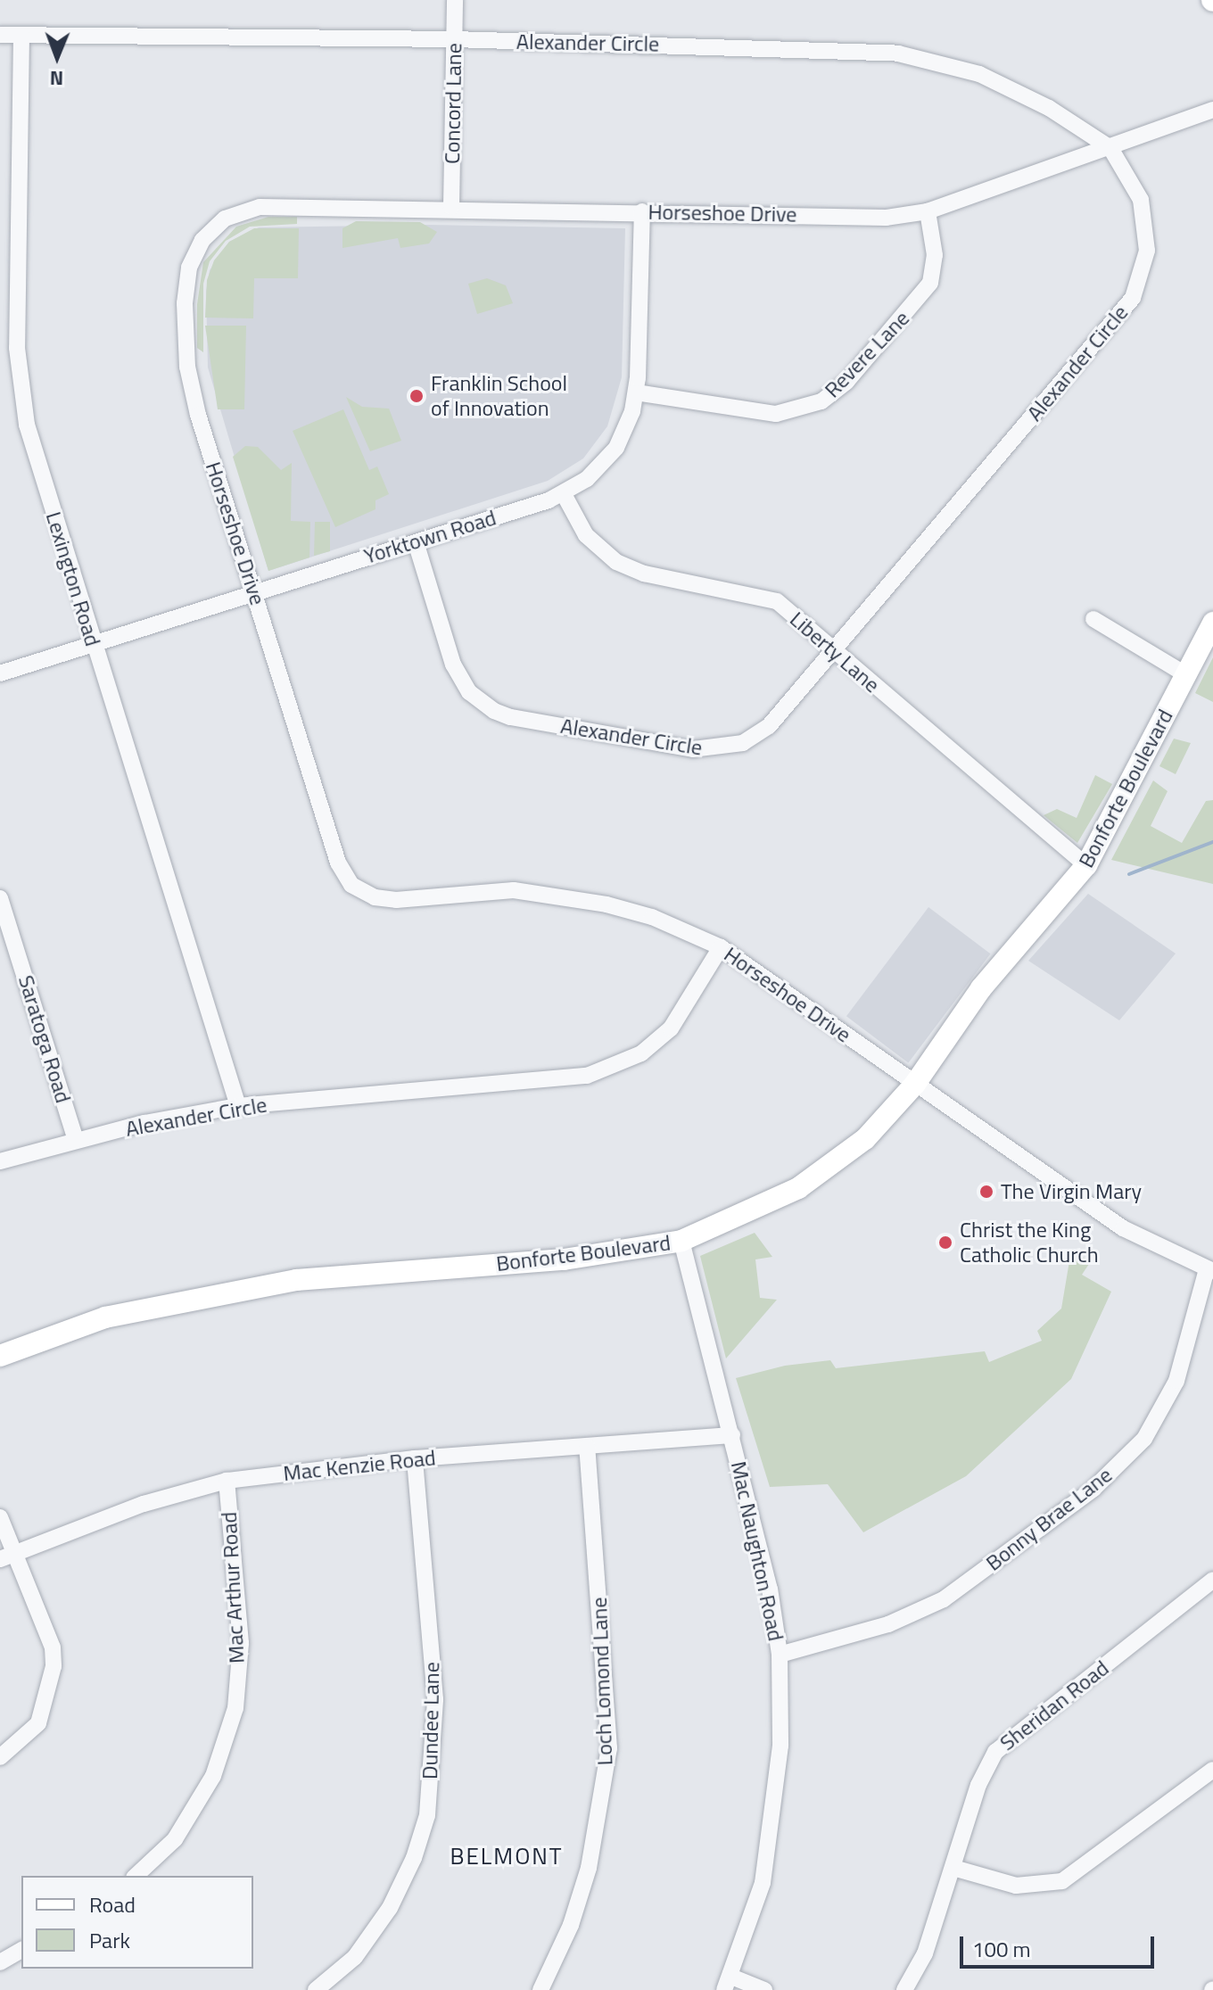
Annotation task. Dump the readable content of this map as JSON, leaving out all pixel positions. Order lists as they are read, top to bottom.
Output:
{
  "streets": {
    "main road": ["Bonforte Boulevard"],
    "street": [
      "Alexander Circle",
      "Concord Lane",
      "Horseshoe Drive",
      "Revere Lane",
      "Yorktown Road",
      "Lexington Road",
      "Liberty Lane",
      "Saratoga Road",
      "Mac Kenzie Road",
      "Bonny Brae Lane",
      "Mac Naughton Road",
      "Mac Arthur Road",
      "Loch Lomond Lane",
      "Sheridan Road",
      "Dundee Lane"
    ]
  },
  "crossings": [
    ["Alexander Circle", "Concord Lane"],
    ["Alexander Circle", "Horseshoe Drive"],
    ["Alexander Circle", "Yorktown Road"],
    ["Alexander Circle", "Lexington Road"],
    ["Alexander Circle", "Liberty Lane"],
    ["Alexander Circle", "Saratoga Road"],
    ["Concord Lane", "Horseshoe Drive"],
    ["Horseshoe Drive", "Revere Lane"],
    ["Horseshoe Drive", "Yorktown Road"],
    ["Horseshoe Drive", "Bonforte Boulevard"],
    ["Horseshoe Drive", "Bonny Brae Lane"],
    ["Revere Lane", "Yorktown Road"],
    ["Yorktown Road", "Lexington Road"],
    ["Yorktown Road", "Liberty Lane"],
    ["Liberty Lane", "Bonforte Boulevard"],
    ["Bonforte Boulevard", "Mac Naughton Road"],
    ["Mac Kenzie Road", "Mac Naughton Road"],
    ["Mac Kenzie Road", "Mac Arthur Road"],
    ["Mac Kenzie Road", "Loch Lomond Lane"],
    ["Mac Kenzie Road", "Dundee Lane"],
    ["Bonny Brae Lane", "Mac Naughton Road"]
  ],
  "districts": ["BELMONT"],
  "places": ["Franklin School of Innovation", "The Virgin Mary", "Christ the King Catholic Church"],
  "legend": ["Road", "Park"],
  "scale_bar": "100 m",
  "north": "bottom"
}
